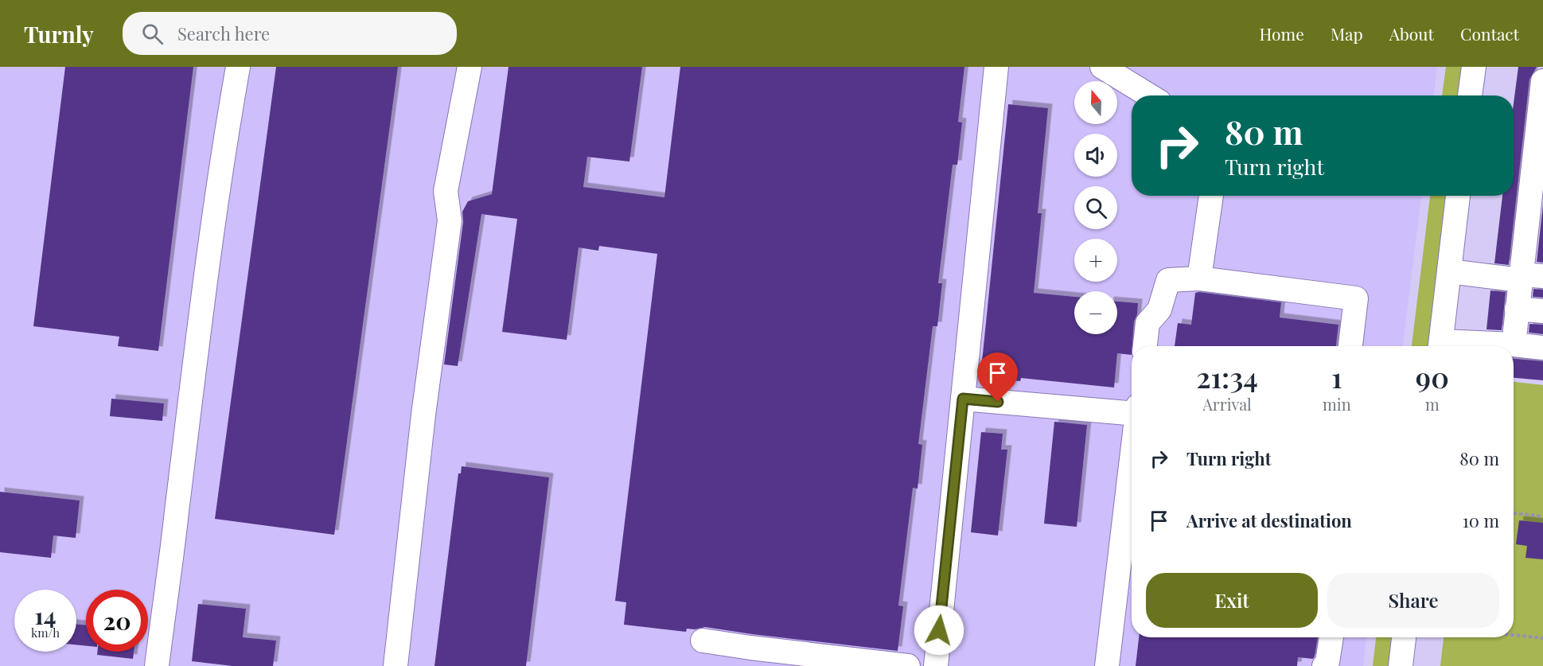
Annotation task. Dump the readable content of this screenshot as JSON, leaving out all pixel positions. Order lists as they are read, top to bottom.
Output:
{
  "north": "top",
  "page": {
    "header": "Turnly",
    "search": "Search here",
    "nav": [
      "Home",
      "Map",
      "About",
      "Contact"
    ],
    "map_buttons": ["+", "−"],
    "turn": ["80 m", "Turn right"],
    "eta": [
      "21:34",
      "Arrival",
      "1",
      "min",
      "90",
      "m"
    ],
    "list": [
      {
        "name": "Turn right",
        "value": "80 m"
      },
      {
        "name": "Arrive at destination",
        "value": "10 m"
      }
    ],
    "buttons": ["Exit", "Share"],
    "speed": "14 km/h",
    "limit": "20"
  }
}
